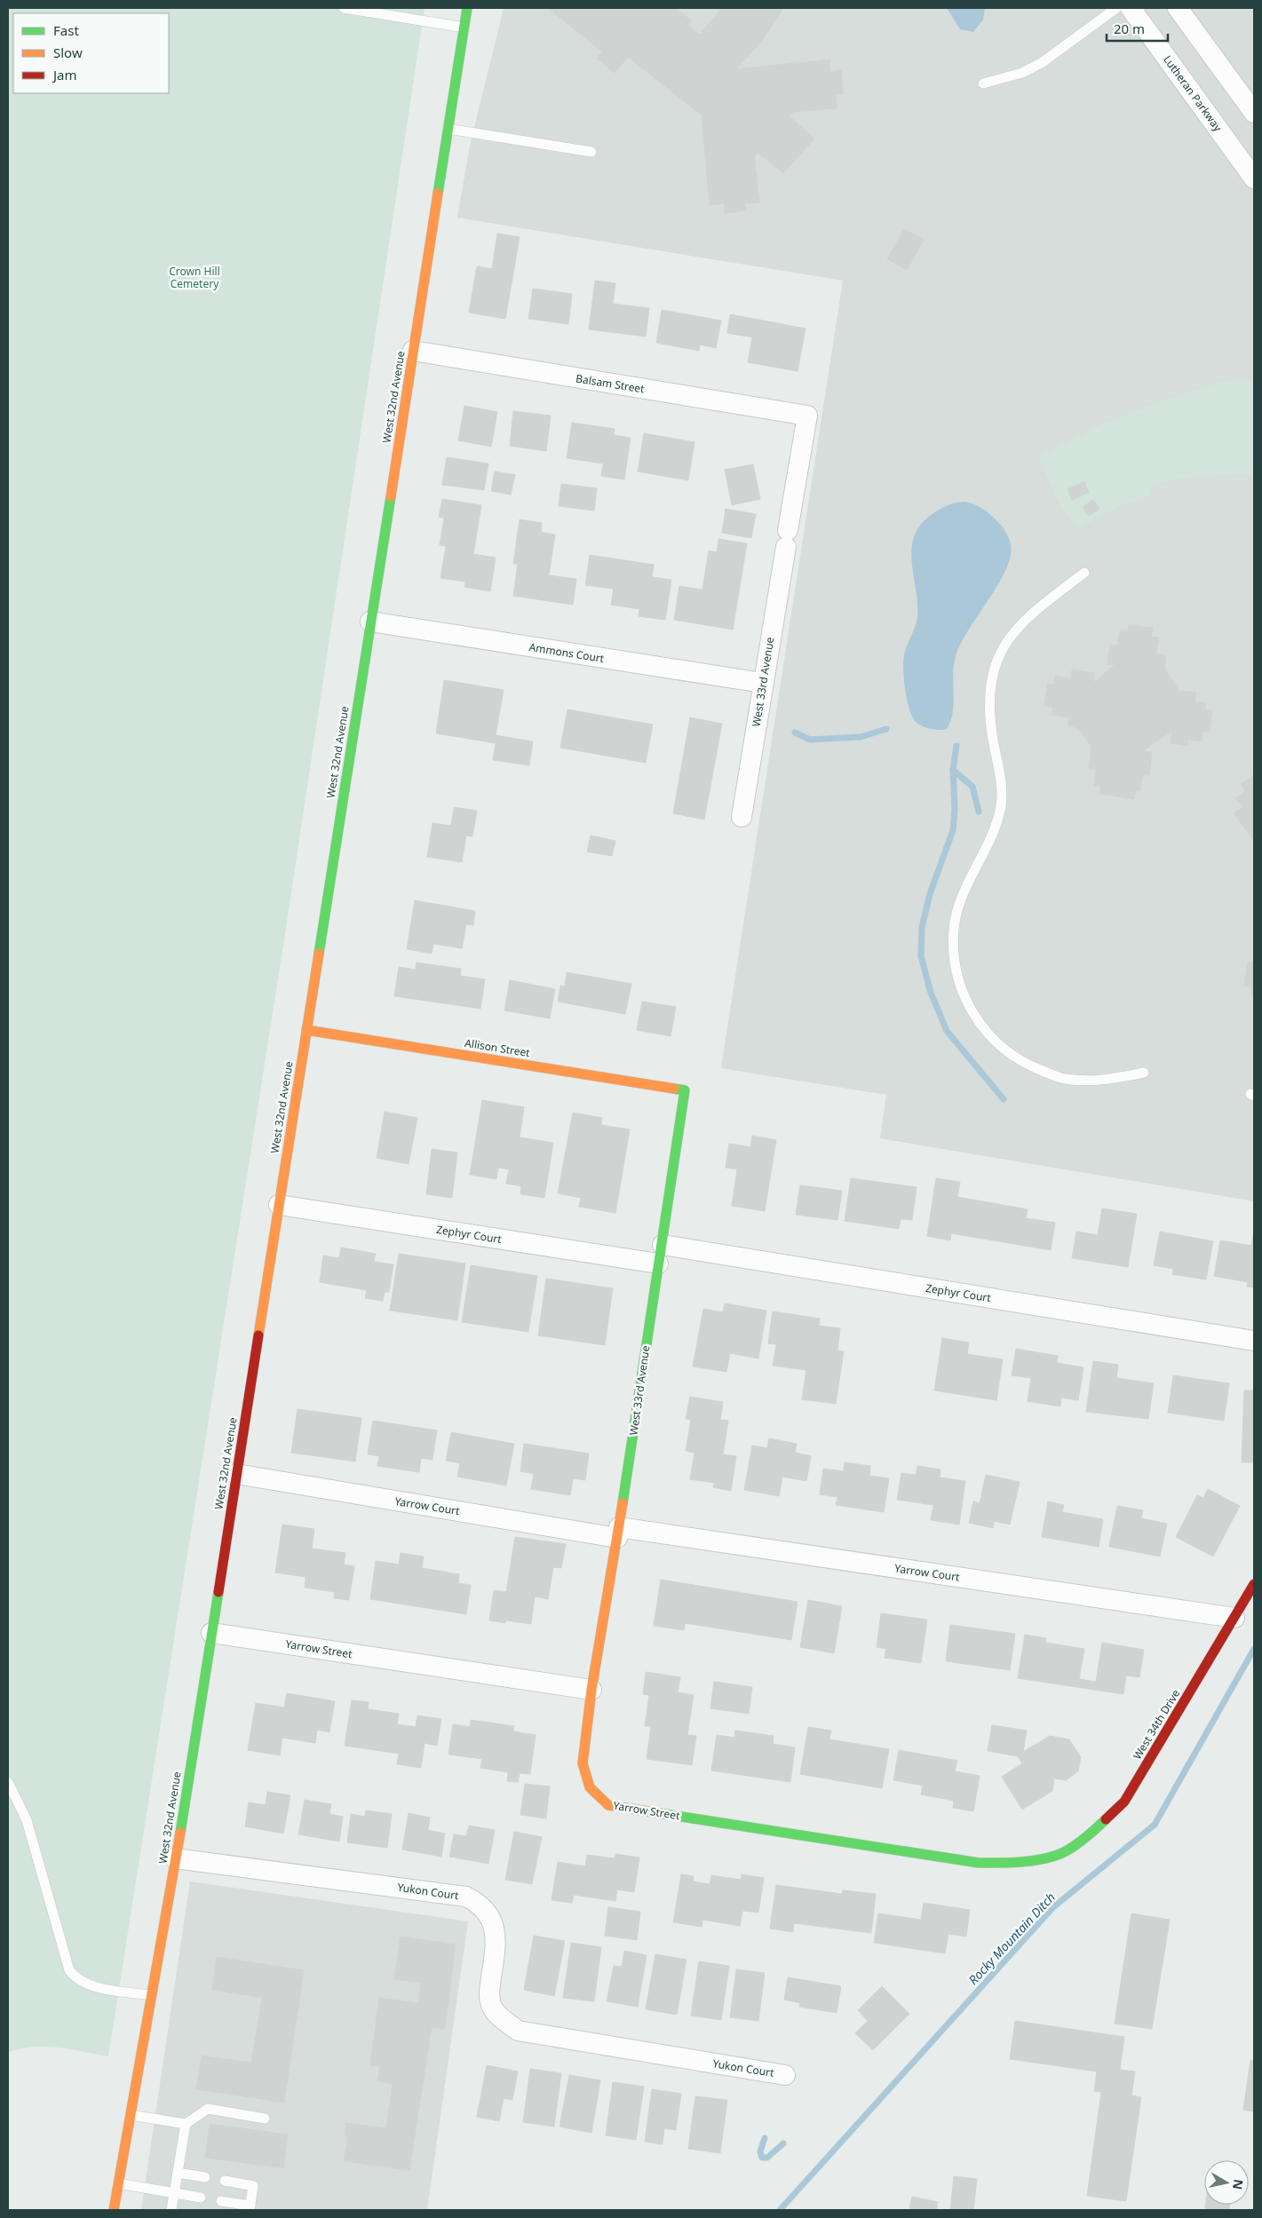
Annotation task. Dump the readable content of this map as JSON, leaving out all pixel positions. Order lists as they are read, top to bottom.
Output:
{
  "streets": {
    "street": [
      "Lutheran Parkway",
      "Balsam Street",
      "West 32nd Avenue",
      "Ammons Court",
      "West 33rd Avenue",
      "Allison Street",
      "Zephyr Court",
      "Yarrow Court",
      "Yarrow Street",
      "West 34th Drive",
      "Yukon Court"
    ]
  },
  "crossings": [
    ["Balsam Street", "West 32nd Avenue"],
    ["Balsam Street", "West 33rd Avenue"],
    ["West 32nd Avenue", "Ammons Court"],
    ["West 32nd Avenue", "Allison Street"],
    ["West 32nd Avenue", "Zephyr Court"],
    ["West 32nd Avenue", "Yarrow Court"],
    ["West 32nd Avenue", "Yarrow Street"],
    ["West 32nd Avenue", "Yukon Court"],
    ["Ammons Court", "West 33rd Avenue"],
    ["West 33rd Avenue", "Allison Street"],
    ["West 33rd Avenue", "Zephyr Court"],
    ["West 33rd Avenue", "Yarrow Court"],
    ["West 33rd Avenue", "Yarrow Street"],
    ["Yarrow Court", "West 34th Drive"],
    ["Yarrow Street", "West 34th Drive"]
  ],
  "water": ["Rocky Mountain Ditch"],
  "parks": ["Crown Hill Cemetery"],
  "legend": ["Fast", "Slow", "Jam"],
  "scale_bar": "20 m",
  "north": "right"
}
